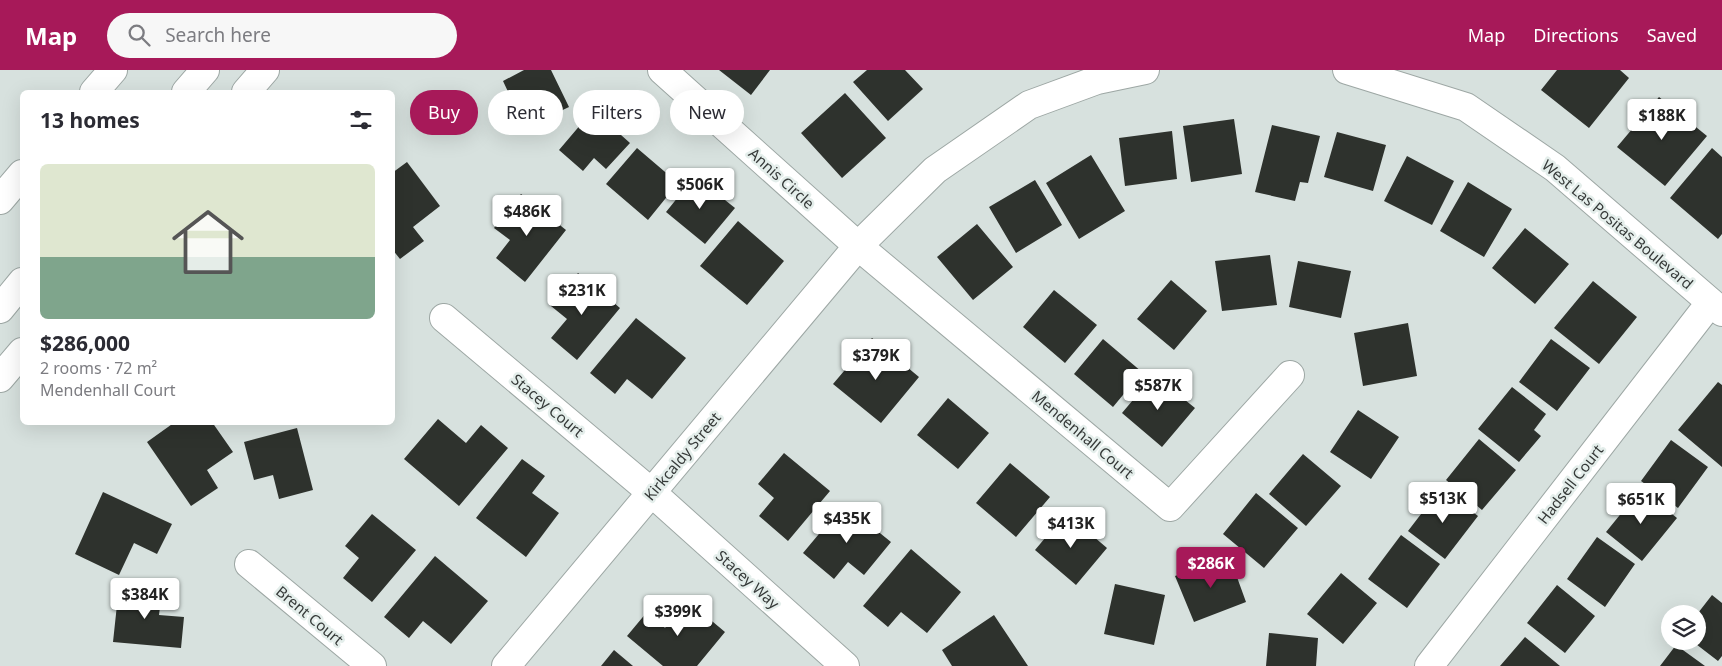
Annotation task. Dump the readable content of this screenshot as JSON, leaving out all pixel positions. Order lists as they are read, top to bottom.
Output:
{
  "streets": {
    "main road": [
      "Annis Circle",
      "West Las Positas Boulevard",
      "Stacey Court",
      "Mendenhall Court",
      "Kirkcaldy Street",
      "Hadsell Court",
      "Stacey Way",
      "Brent Court"
    ]
  },
  "crossings": [
    ["Annis Circle", "Mendenhall Court"],
    ["Annis Circle", "Kirkcaldy Street"],
    ["West Las Positas Boulevard", "Hadsell Court"],
    ["Stacey Court", "Kirkcaldy Street"],
    ["Stacey Court", "Stacey Way"],
    ["Mendenhall Court", "Kirkcaldy Street"],
    ["Kirkcaldy Street", "Stacey Way"]
  ],
  "page": {
    "header": "Map",
    "search": "Search here",
    "nav": ["Map", "Directions", "Saved"],
    "chip": [
      "Buy",
      "Rent",
      "Filters",
      "New"
    ],
    "heading": "13 homes",
    "price": [
      "$188K",
      "$506K",
      "$486K",
      "$231K",
      "$379K",
      "$587K",
      "$513K",
      "$651K",
      "$435K",
      "$413K",
      "$286K",
      "$384K",
      "$399K"
    ],
    "list": [
      {
        "name": "$286,000",
        "note": "2 rooms · 72 m² · Mendenhall Court"
      }
    ]
  }
}
